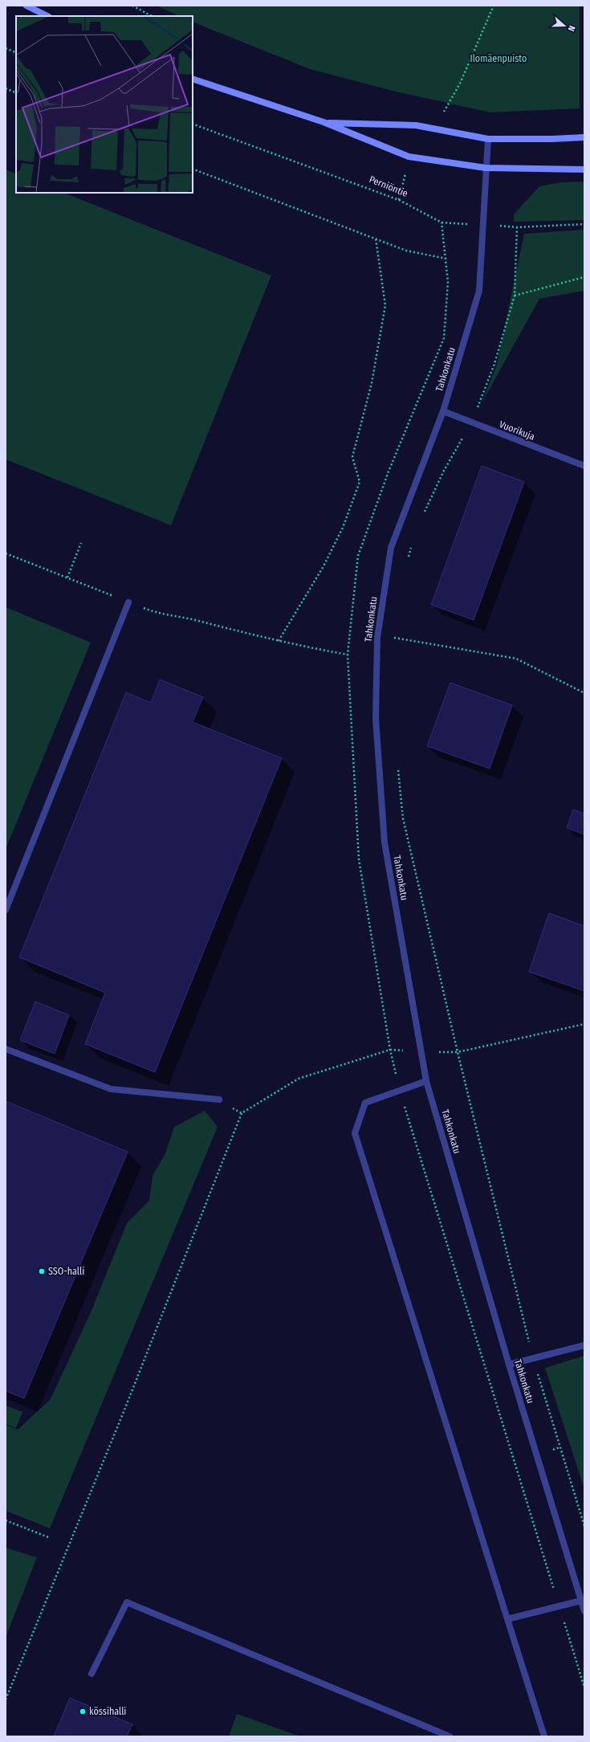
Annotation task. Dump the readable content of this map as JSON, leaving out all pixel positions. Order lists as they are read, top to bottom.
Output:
{
  "streets": {
    "street": ["Tahkonkatu", "Vuorikuja"],
    "path": ["Perniöntie"]
  },
  "crossings": [
    ["Perniöntie", "Tahkonkatu"],
    ["Tahkonkatu", "Vuorikuja"]
  ],
  "parks": ["Ilomäenpuisto"],
  "places": ["SSO-halli", "kössihalli"],
  "north": "right"
}
